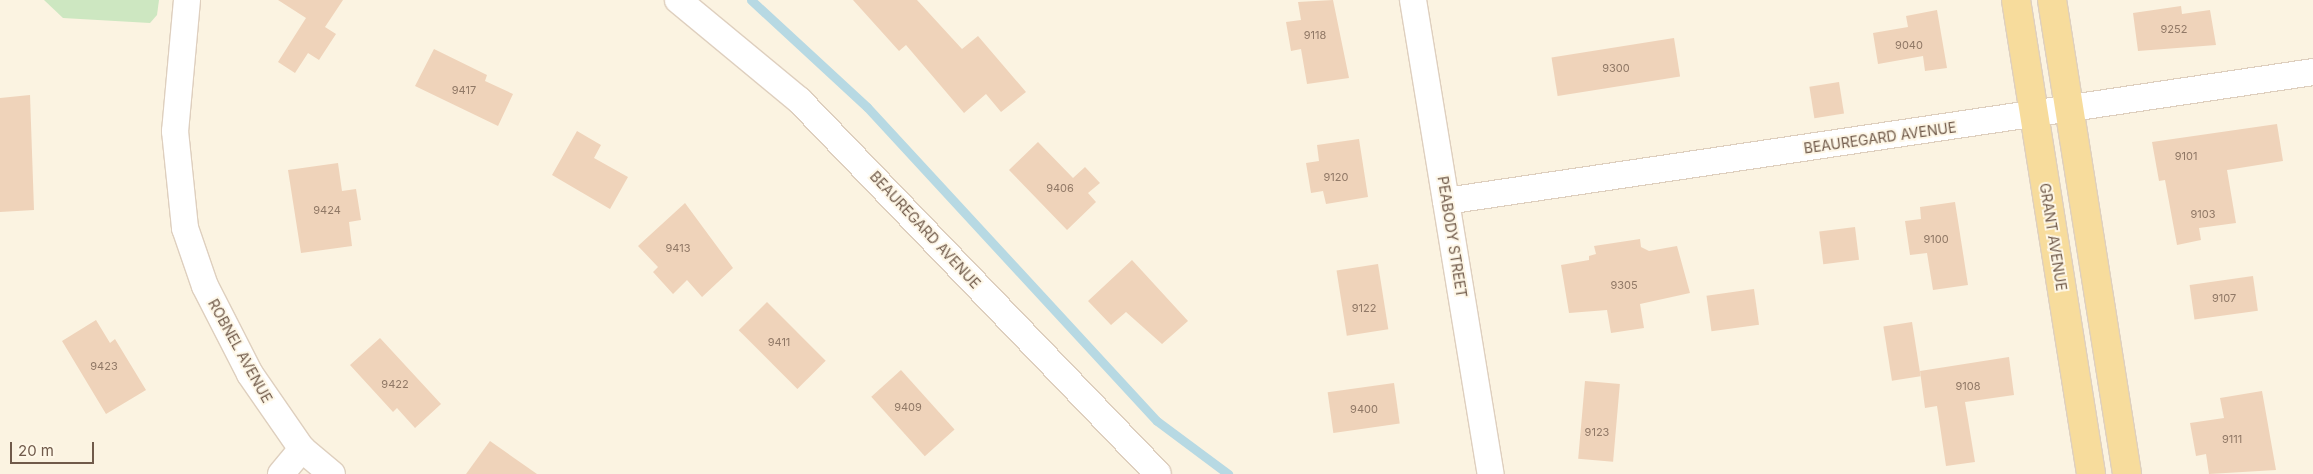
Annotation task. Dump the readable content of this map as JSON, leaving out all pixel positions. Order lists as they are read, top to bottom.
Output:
{
  "streets": {
    "main road": ["GRANT AVENUE"],
    "street": ["BEAUREGARD AVENUE", "PEABODY STREET", "ROBNEL AVENUE"]
  },
  "crossings": [
    ["BEAUREGARD AVENUE", "PEABODY STREET"],
    ["BEAUREGARD AVENUE", "GRANT AVENUE"]
  ],
  "house_numbers": [
    "9252",
    "9118",
    "9040",
    "9300",
    "9417",
    "9101",
    "9120",
    "9406",
    "9424",
    "9103",
    "9100",
    "9413",
    "9305",
    "9107",
    "9122",
    "9411",
    "9423",
    "9422",
    "9108",
    "9409",
    "9400",
    "9123",
    "9111"
  ],
  "scale_bar": "20 m"
}
